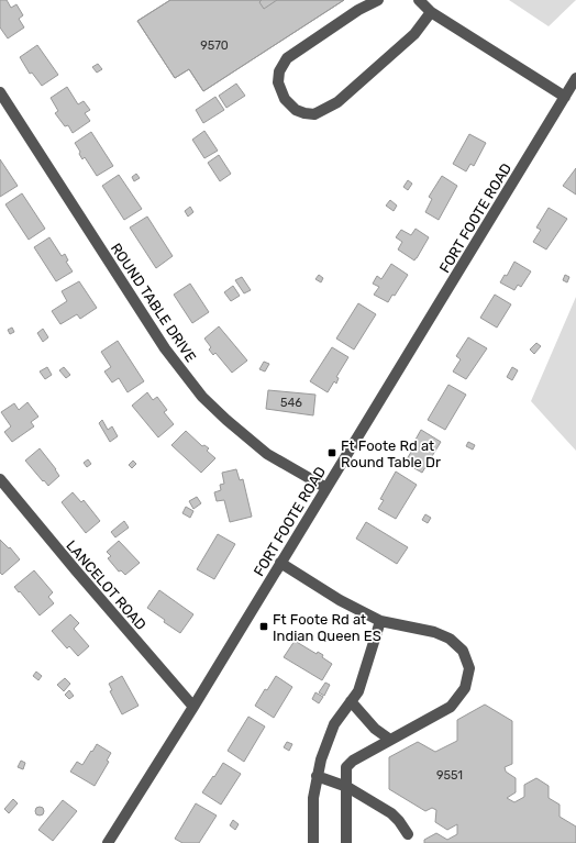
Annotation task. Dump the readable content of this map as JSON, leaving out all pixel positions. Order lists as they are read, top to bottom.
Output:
{
  "streets": {
    "street": ["FORT FOOTE ROAD", "ROUND TABLE DRIVE", "LANCELOT ROAD"]
  },
  "crossings": [
    ["FORT FOOTE ROAD", "ROUND TABLE DRIVE"],
    ["FORT FOOTE ROAD", "LANCELOT ROAD"]
  ],
  "places": {
    "transit": ["Ft Foote Rd at Round Table Dr", "Ft Foote Rd at Indian Queen ES"]
  },
  "house_numbers": ["9570", "546", "9551"]
}
